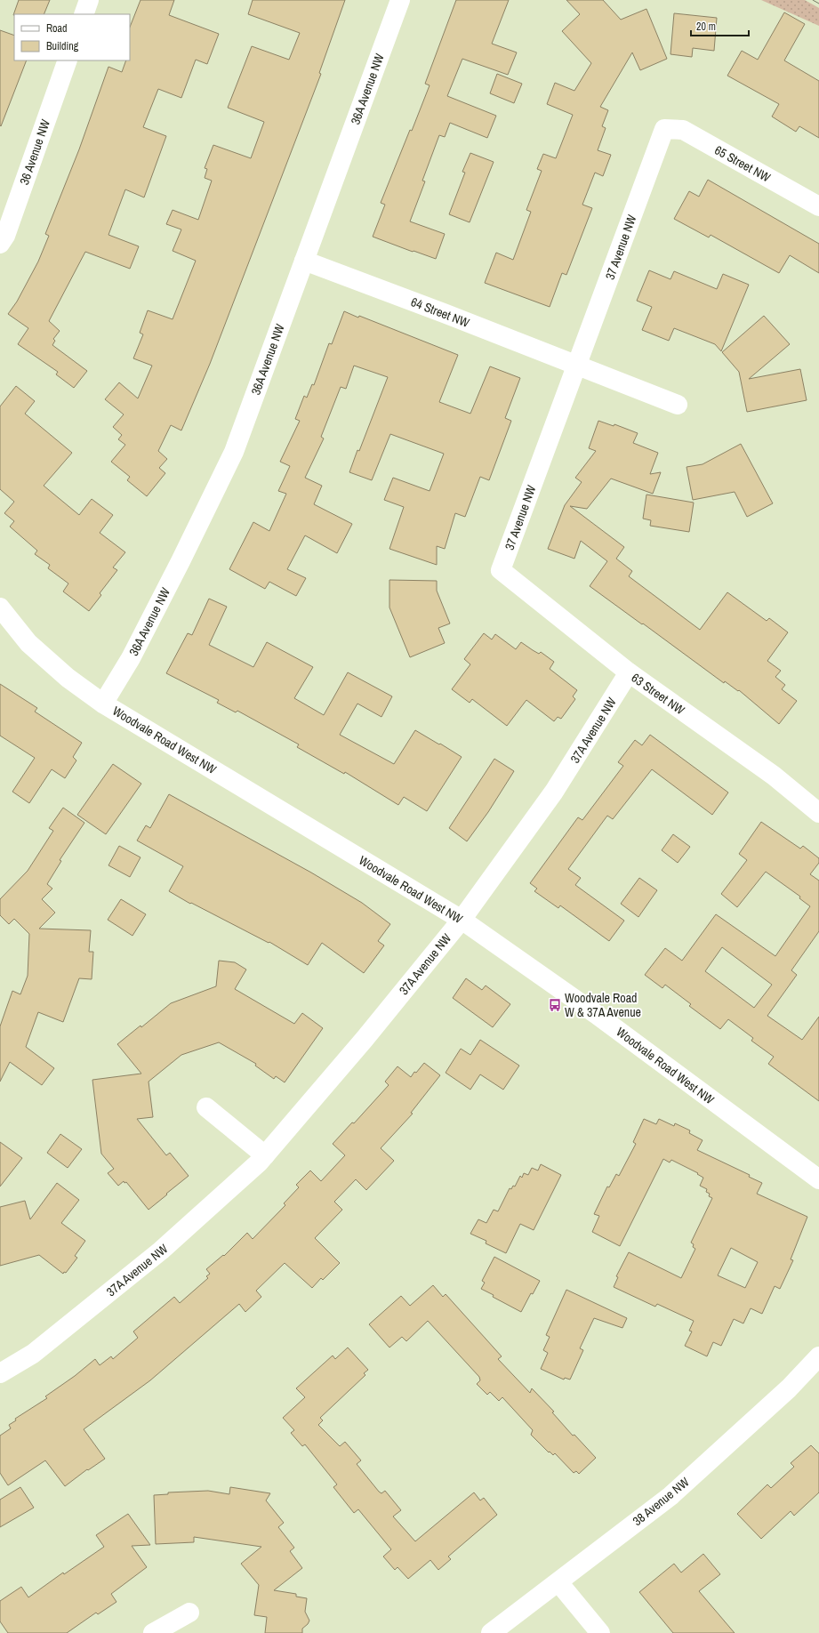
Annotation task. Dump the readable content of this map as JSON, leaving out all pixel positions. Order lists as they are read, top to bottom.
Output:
{
  "streets": {
    "street": [
      "36A Avenue NW",
      "36 Avenue NW",
      "65 Street NW",
      "37 Avenue NW",
      "64 Street NW",
      "63 Street NW",
      "37A Avenue NW",
      "Woodvale Road West NW",
      "38 Avenue NW"
    ]
  },
  "crossings": [
    ["36A Avenue NW", "64 Street NW"],
    ["36A Avenue NW", "Woodvale Road West NW"],
    ["65 Street NW", "37 Avenue NW"],
    ["37 Avenue NW", "64 Street NW"],
    ["37 Avenue NW", "63 Street NW"],
    ["63 Street NW", "37A Avenue NW"],
    ["37A Avenue NW", "Woodvale Road West NW"]
  ],
  "places": {
    "bus stop": ["Woodvale Road W & 37A Avenue"]
  },
  "legend": ["Road", "Building"],
  "scale_bar": "20 m"
}
